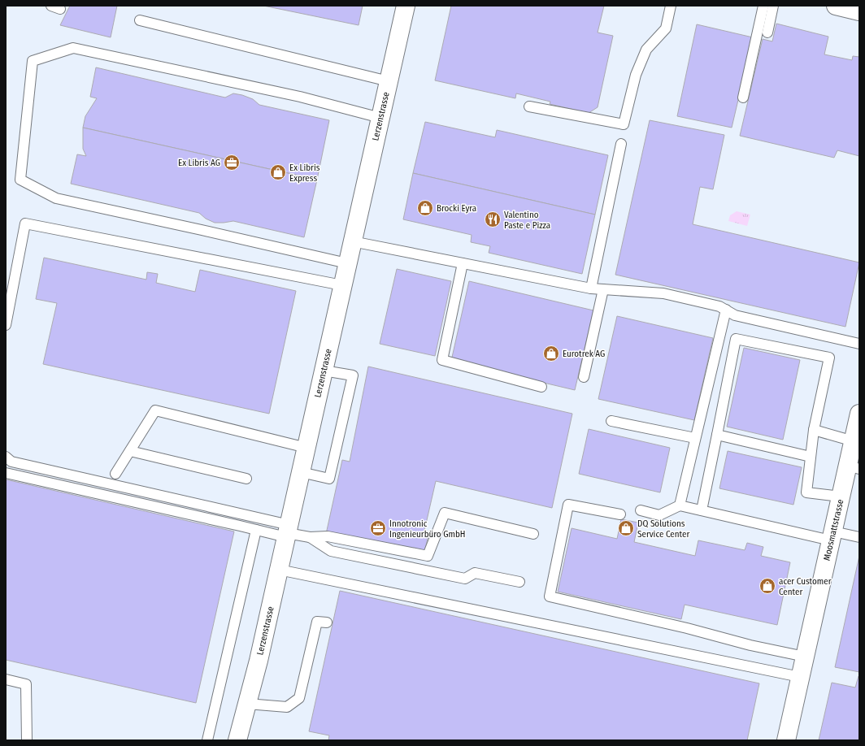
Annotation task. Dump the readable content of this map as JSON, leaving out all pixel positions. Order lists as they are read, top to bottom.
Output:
{
  "streets": {
    "street": ["Lerzenstrasse", "Moosmattstrasse"]
  },
  "places": {
    "office": ["Ex Libris AG", "Innotronic Ingenieurbüro GmbH"],
    "shop": [
      "Ex Libris Express",
      "Brocki Eyra",
      "Eurotrek AG",
      "DQ Solutions Service Center",
      "acer Customer Center"
    ],
    "restaurant": ["Valentino Paste e Pizza"]
  }
}
